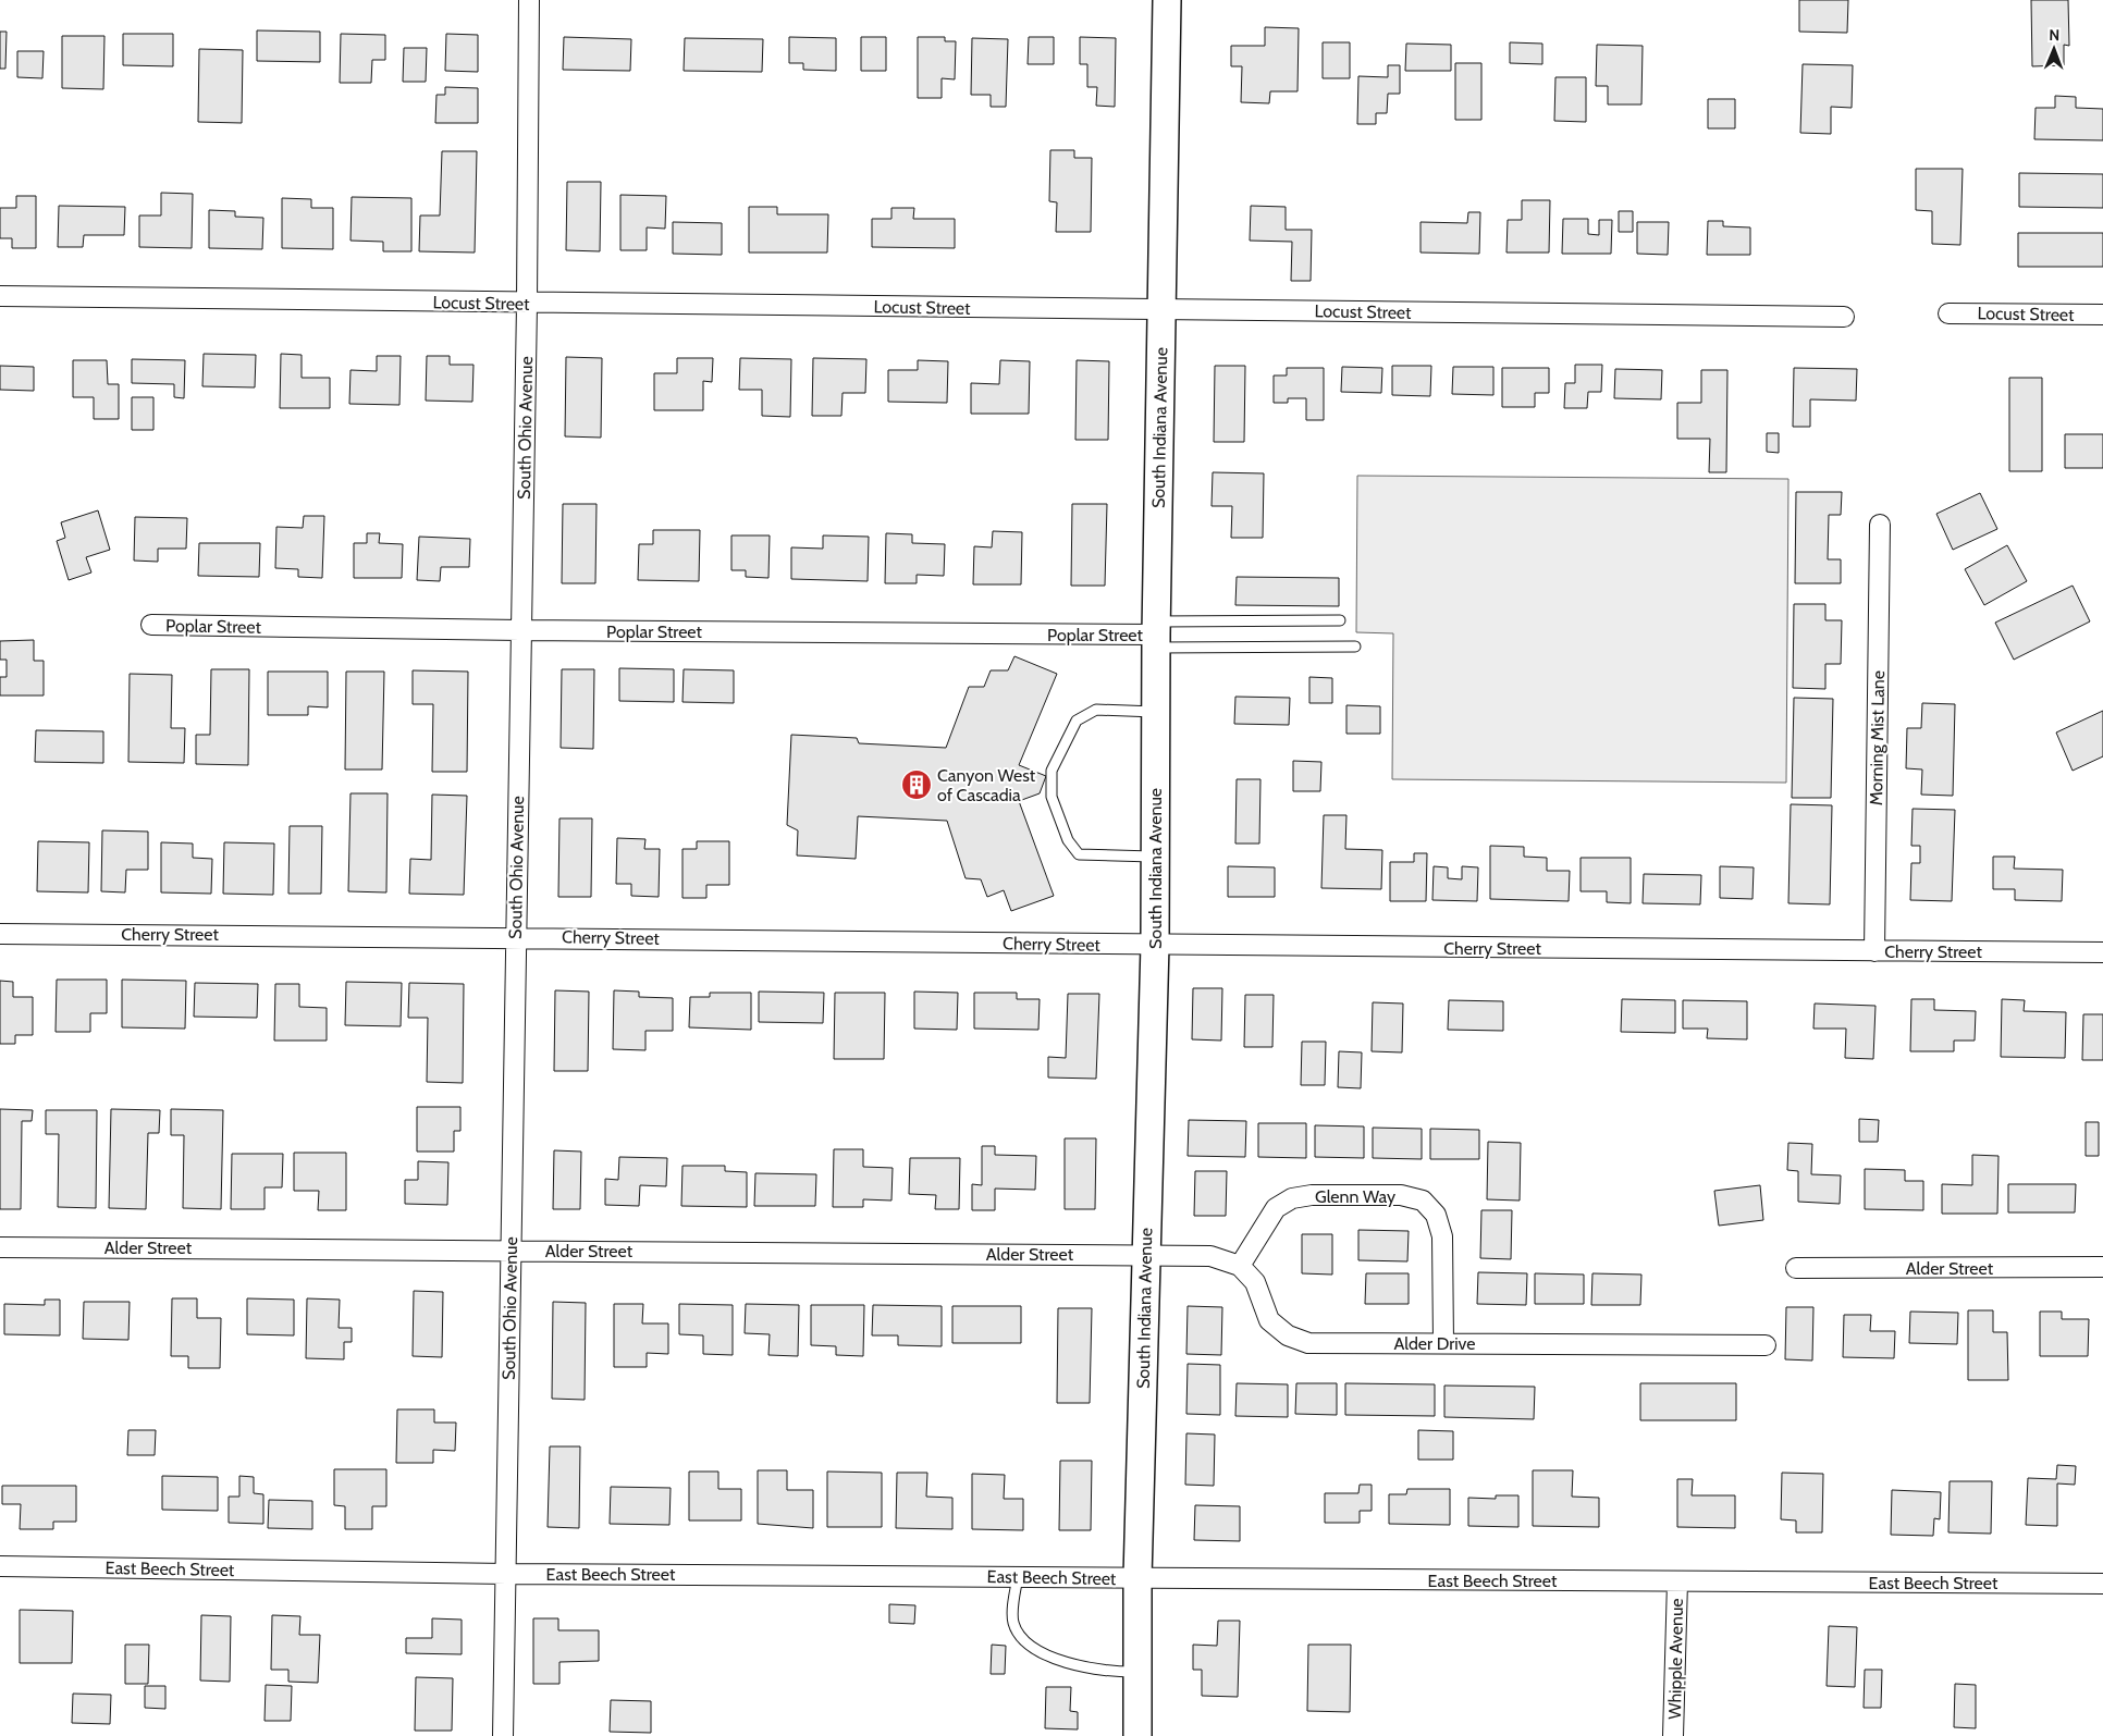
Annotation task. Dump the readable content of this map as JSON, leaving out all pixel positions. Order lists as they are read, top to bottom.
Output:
{
  "streets": {
    "main road": ["South Indiana Avenue"],
    "street": [
      "Locust Street",
      "South Ohio Avenue",
      "Poplar Street",
      "Morning Mist Lane",
      "Cherry Street",
      "Glenn Way",
      "Alder Street",
      "Alder Drive",
      "East Beech Street",
      "Whipple Avenue"
    ]
  },
  "crossings": [
    ["Locust Street", "South Ohio Avenue"],
    ["Locust Street", "South Indiana Avenue"],
    ["South Ohio Avenue", "Poplar Street"],
    ["South Ohio Avenue", "Cherry Street"],
    ["South Ohio Avenue", "Alder Street"],
    ["South Ohio Avenue", "East Beech Street"],
    ["South Indiana Avenue", "Poplar Street"],
    ["South Indiana Avenue", "Cherry Street"],
    ["South Indiana Avenue", "Alder Street"],
    ["South Indiana Avenue", "East Beech Street"],
    ["Morning Mist Lane", "Cherry Street"],
    ["Glenn Way", "Alder Drive"],
    ["East Beech Street", "Whipple Avenue"]
  ],
  "places": {
    "building": ["Canyon West of Cascadia"]
  },
  "north": "top"
}
